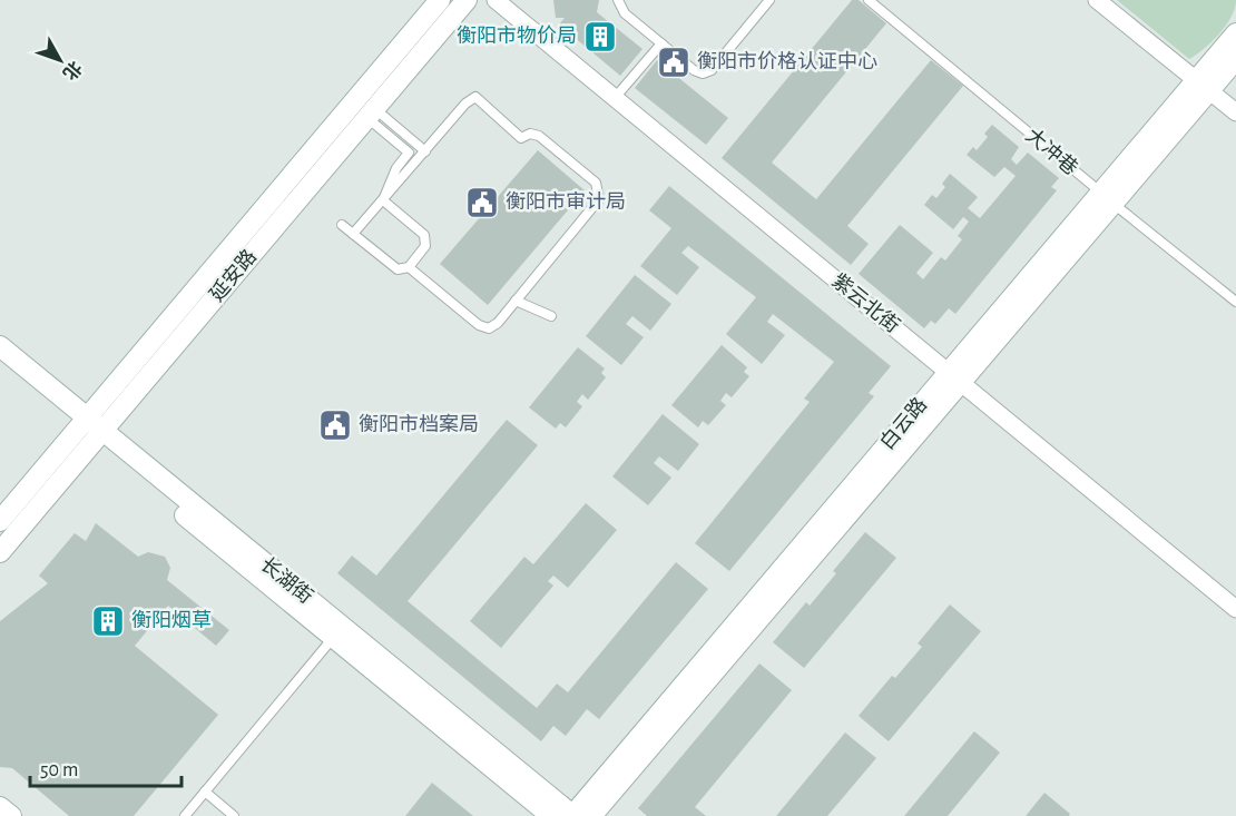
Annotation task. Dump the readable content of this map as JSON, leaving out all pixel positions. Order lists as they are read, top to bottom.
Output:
{
  "streets": {
    "main road": ["延安路", "白云路", "长湖街"],
    "street": ["紫云北街"],
    "lane": ["大冲巷"]
  },
  "crossings": [
    ["大冲巷", "白云路"],
    ["延安路", "长湖街"],
    ["紫云北街", "白云路"],
    ["白云路", "长湖街"]
  ],
  "places": {
    "building": ["衡阳市物价局", "衡阳烟草"],
    "public building": ["衡阳市价格认证中心", "衡阳市审计局", "衡阳市档案局"]
  },
  "scale_bar": "50 m",
  "north": "bottom right"
}
